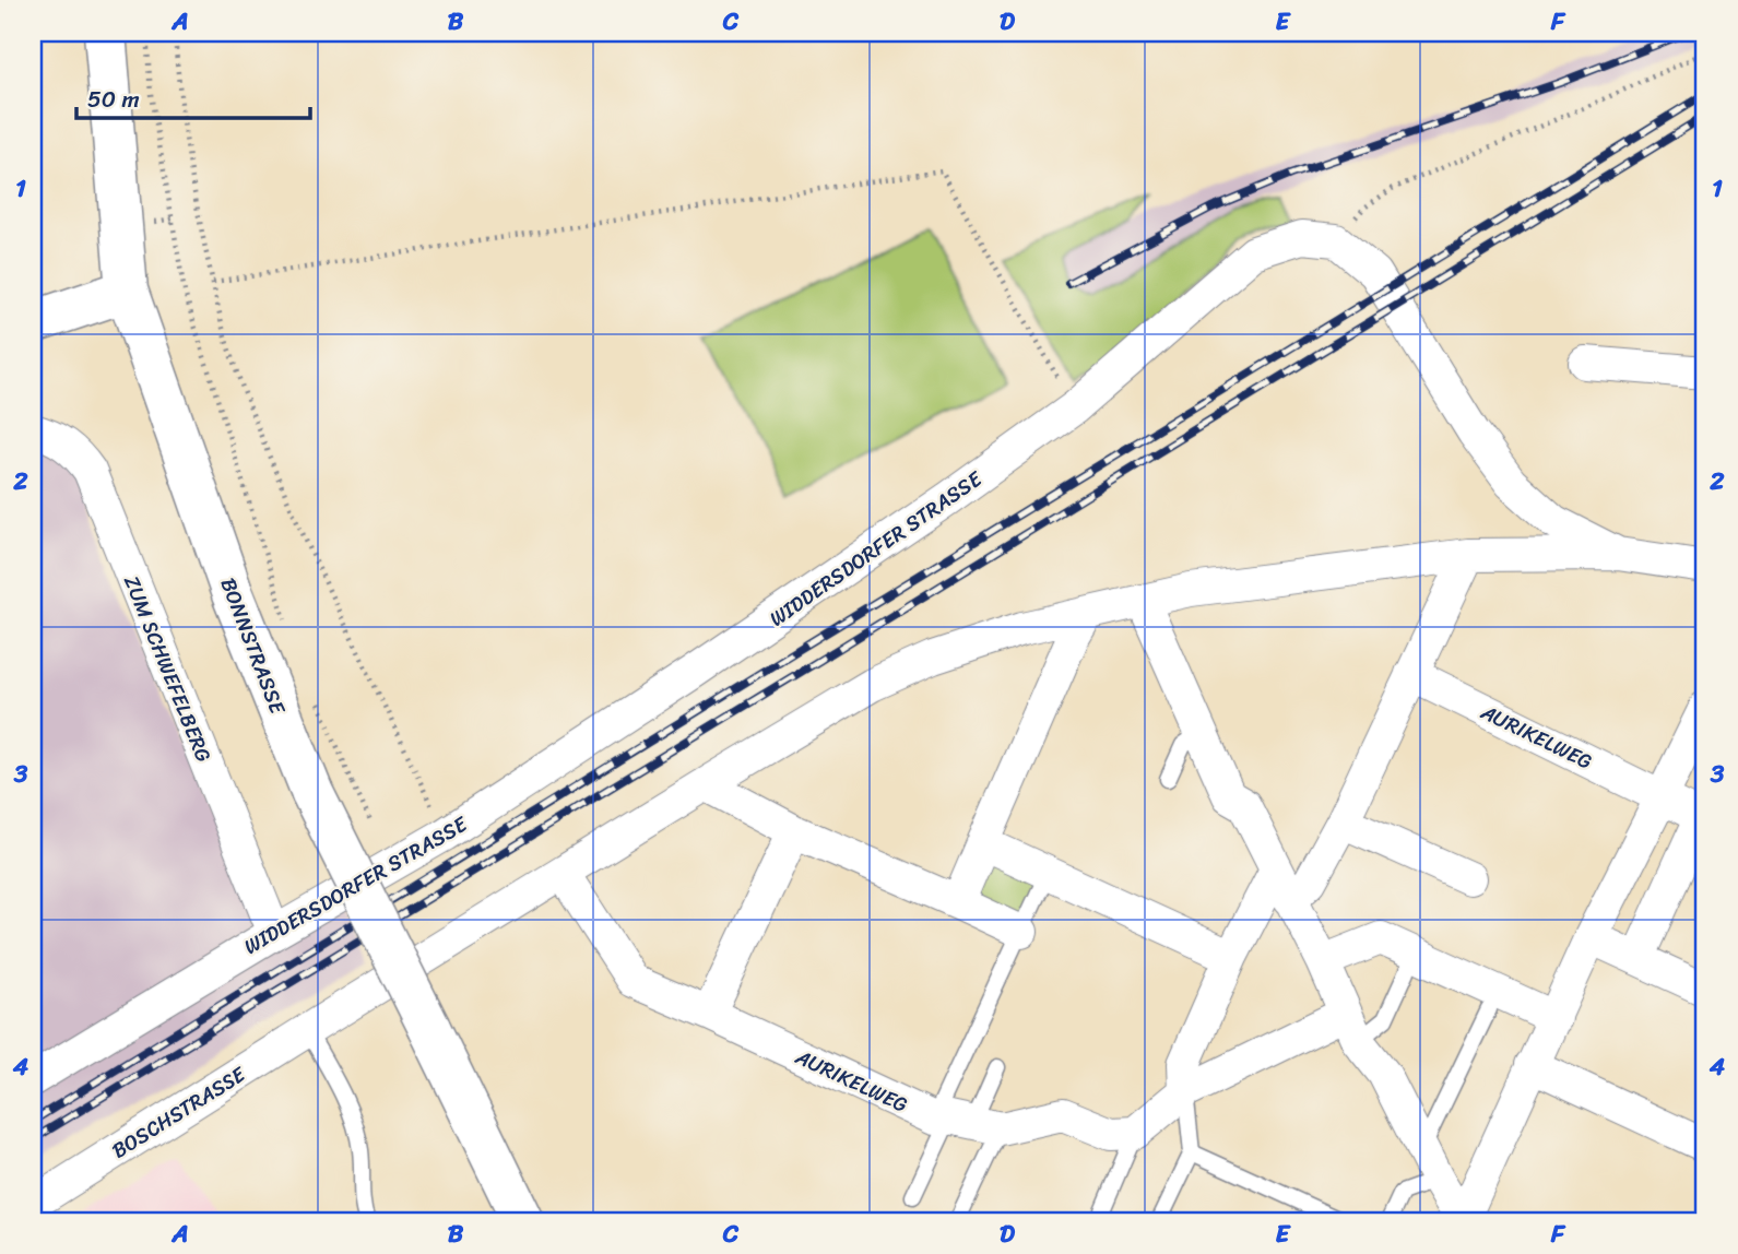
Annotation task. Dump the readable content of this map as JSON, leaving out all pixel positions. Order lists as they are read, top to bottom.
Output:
{
  "streets": {
    "main road": ["BONNSTRASSE"],
    "street": [
      "WIDDERSDORFER STRASSE",
      "ZUM SCHWEFELBERG",
      "AURIKELWEG",
      "BOSCHSTRASSE"
    ]
  },
  "crossings": [
    ["WIDDERSDORFER STRASSE", "ZUM SCHWEFELBERG"]
  ],
  "scale_bar": "50 m",
  "grid": {
    "columns": [
      "A",
      "B",
      "C",
      "D",
      "E",
      "F"
    ],
    "rows": [
      "1",
      "2",
      "3",
      "4"
    ]
  }
}
